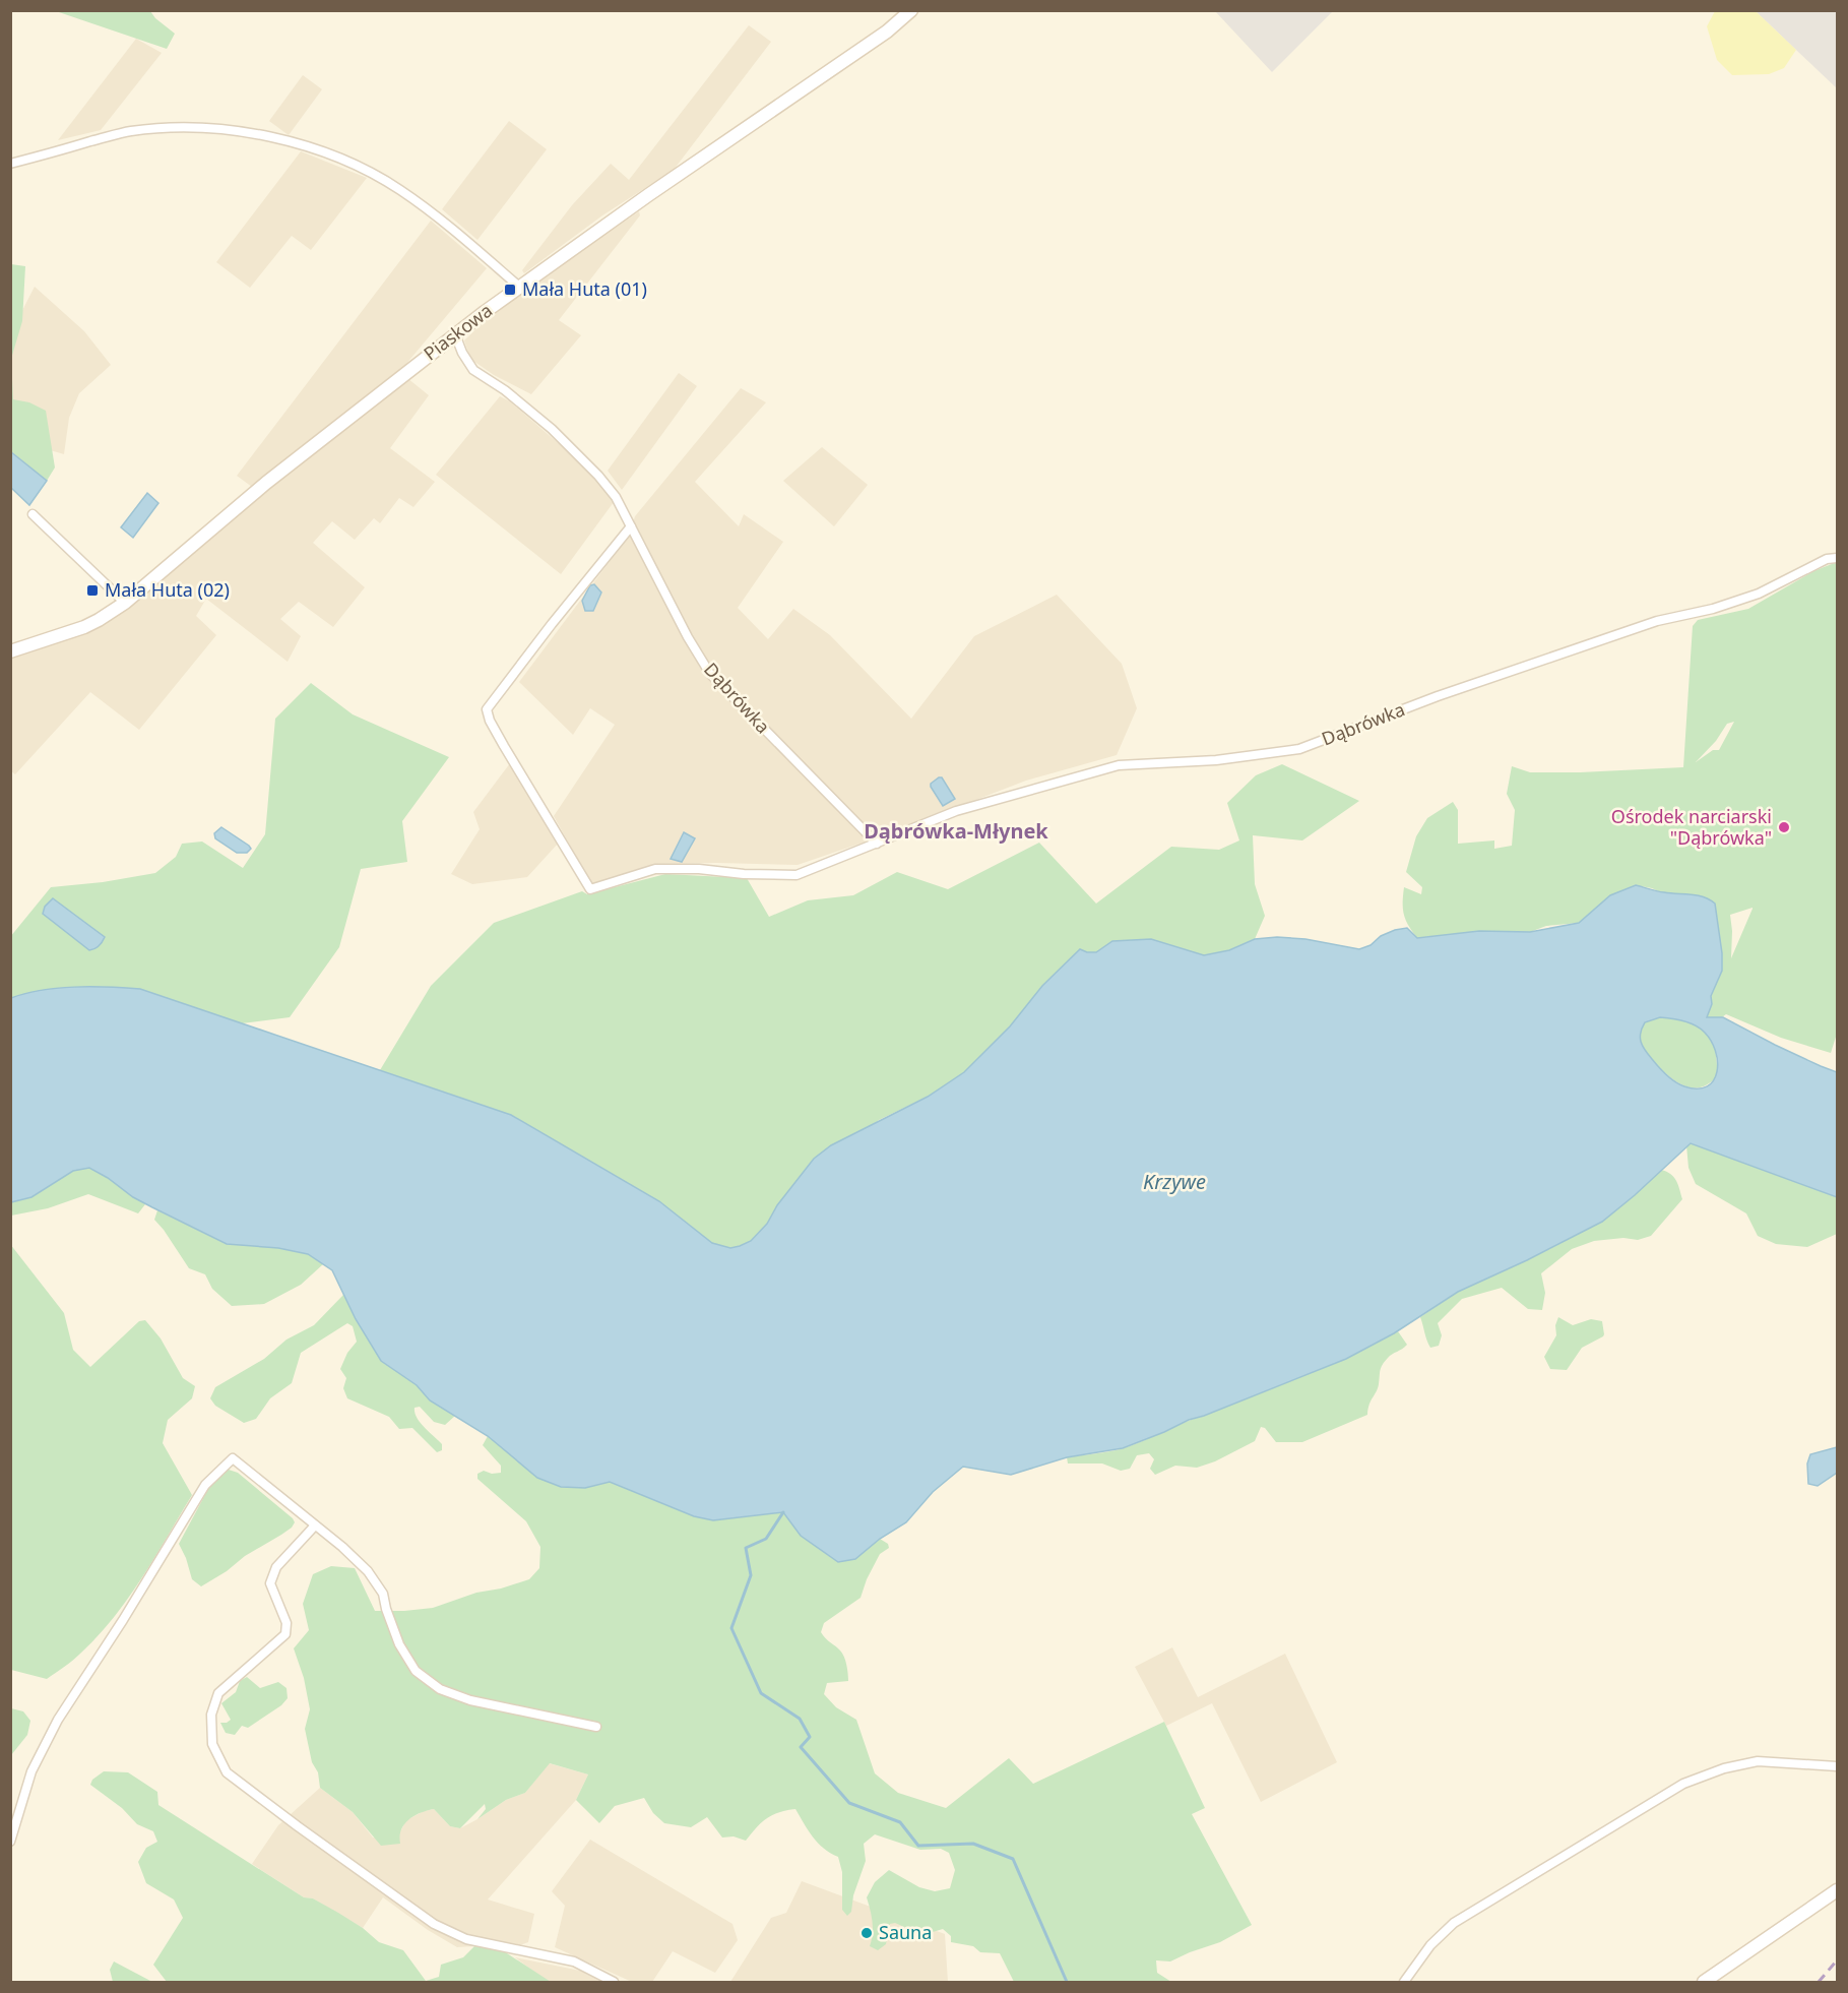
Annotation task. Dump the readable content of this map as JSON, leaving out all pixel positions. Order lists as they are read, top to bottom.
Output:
{
  "streets": {
    "street": ["Piaskowa", "Dąbrówka"]
  },
  "crossings": [
    ["Piaskowa", "Dąbrówka"]
  ],
  "districts": ["Dąbrówka-Młynek"],
  "water": ["Krzywe"],
  "places": {
    "transit": ["Mała Huta (01)", "Mała Huta (02)"],
    "other": ["Ośrodek narciarski \"Dąbrówka\"", "Sauna"]
  }
}
